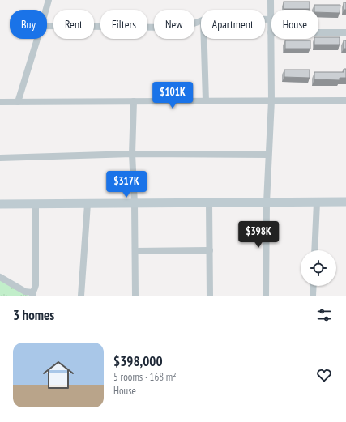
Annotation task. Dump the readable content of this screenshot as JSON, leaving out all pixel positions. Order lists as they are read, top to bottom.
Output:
{
  "page": {
    "chip": [
      "Buy",
      "Rent",
      "Filters",
      "New",
      "Apartment",
      "House"
    ],
    "price": ["$101K", "$317K", "$398K"],
    "heading": "3 homes",
    "list": [
      {
        "name": "$398,000",
        "note": "5 rooms · 168 m² · House"
      }
    ]
  }
}
